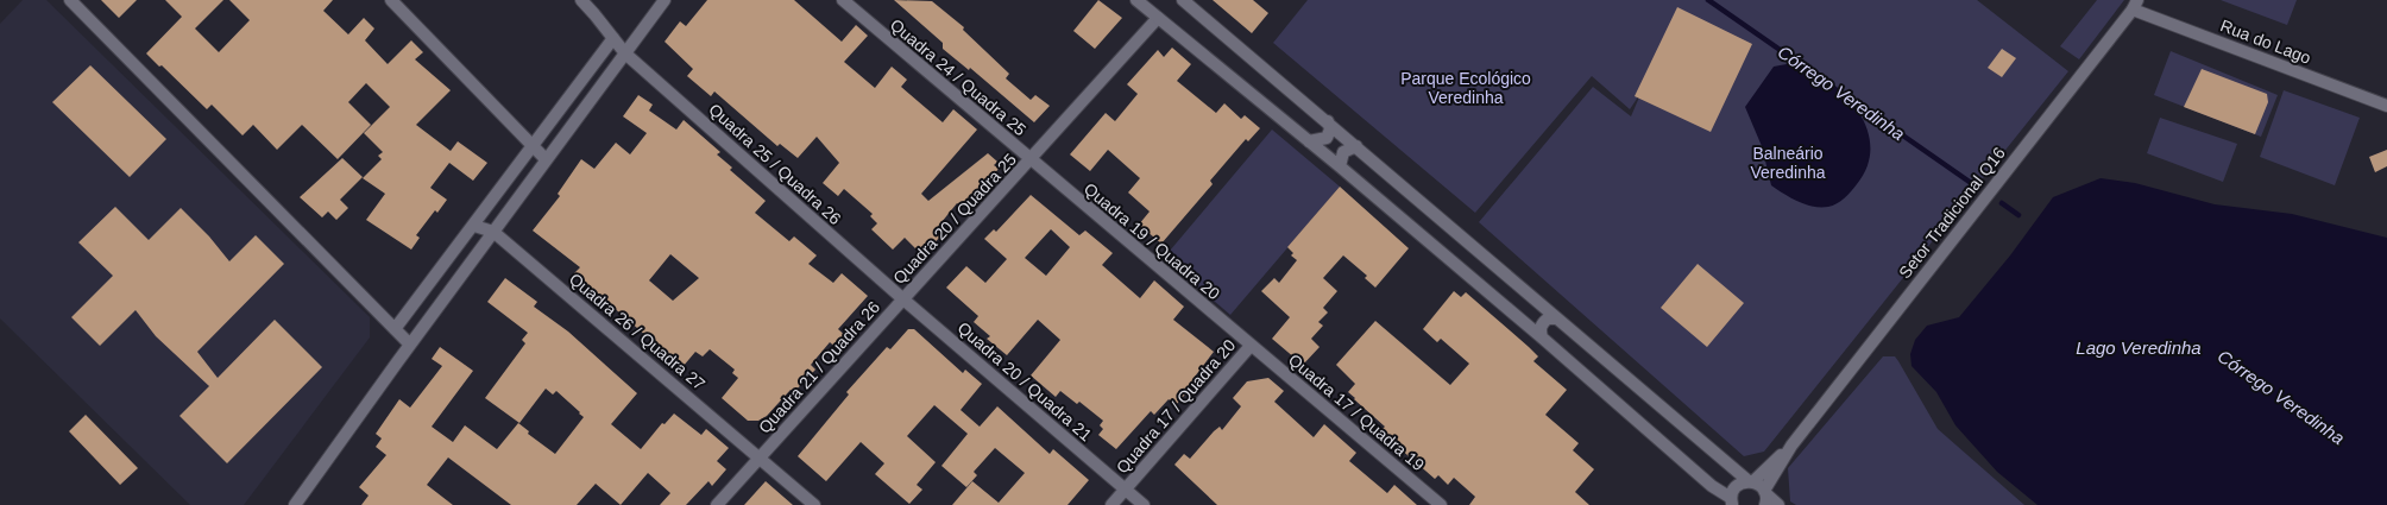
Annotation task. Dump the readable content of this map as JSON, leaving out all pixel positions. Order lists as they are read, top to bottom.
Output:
{
  "streets": {
    "street": [
      "Rua do Lago",
      "Quadra 24 / Quadra 25",
      "Quadra 25 / Quadra 26",
      "Setor Tradicional Q16",
      "Quadra 20 / Quadra 25",
      "Quadra 19 / Quadra 20",
      "Quadra 26 / Quadra 27",
      "Quadra 21 / Quadra 26",
      "Quadra 20 / Quadra 21",
      "Quadra 17 / Quadra 20",
      "Quadra 17 / Quadra 19"
    ]
  },
  "crossings": [
    ["Rua do Lago", "Setor Tradicional Q16"],
    ["Quadra 24 / Quadra 25", "Quadra 20 / Quadra 25"],
    ["Quadra 24 / Quadra 25", "Quadra 19 / Quadra 20"],
    ["Quadra 25 / Quadra 26", "Quadra 20 / Quadra 25"],
    ["Quadra 25 / Quadra 26", "Quadra 21 / Quadra 26"],
    ["Quadra 25 / Quadra 26", "Quadra 20 / Quadra 21"],
    ["Quadra 20 / Quadra 25", "Quadra 19 / Quadra 20"],
    ["Quadra 20 / Quadra 25", "Quadra 21 / Quadra 26"],
    ["Quadra 20 / Quadra 25", "Quadra 20 / Quadra 21"],
    ["Quadra 19 / Quadra 20", "Quadra 17 / Quadra 20"],
    ["Quadra 19 / Quadra 20", "Quadra 17 / Quadra 19"],
    ["Quadra 26 / Quadra 27", "Quadra 21 / Quadra 26"],
    ["Quadra 21 / Quadra 26", "Quadra 20 / Quadra 21"],
    ["Quadra 20 / Quadra 21", "Quadra 17 / Quadra 20"],
    ["Quadra 17 / Quadra 20", "Quadra 17 / Quadra 19"]
  ],
  "water": ["Córrego Veredinha", "Lago Veredinha"],
  "parks": ["Parque Ecológico Veredinha", "Balneário Veredinha"]
}
